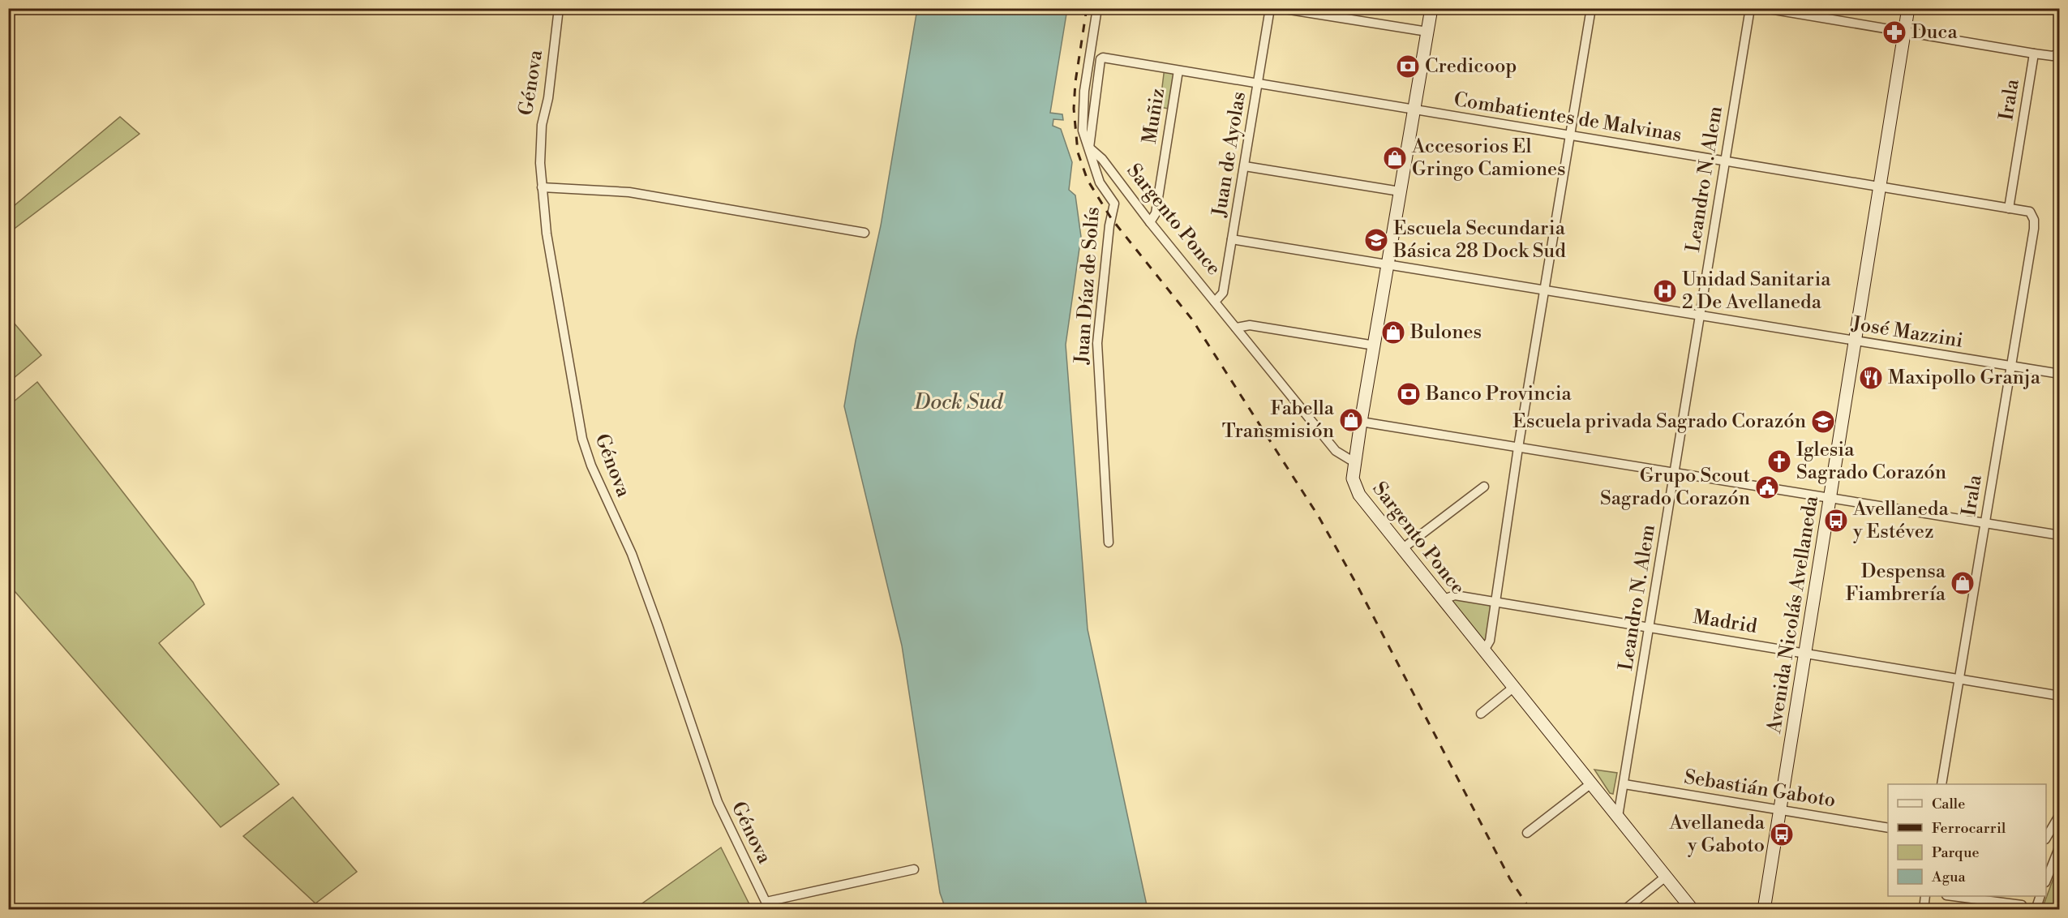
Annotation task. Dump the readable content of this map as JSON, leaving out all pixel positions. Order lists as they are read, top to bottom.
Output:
{
  "streets": {
    "main road": ["Sargento Ponce", "Avenida Nicolás Avellaneda"],
    "street": [
      "Génova",
      "Irala",
      "Muñiz",
      "Combatientes de Malvinas",
      "Juan de Ayolas",
      "Leandro N. Alem",
      "Juan Díaz de Solís",
      "José Mazzini",
      "Madrid",
      "Sebastián Gaboto"
    ]
  },
  "crossings": [
    ["Irala", "Combatientes de Malvinas"],
    ["Irala", "José Mazzini"],
    ["Irala", "Madrid"],
    ["Muñiz", "Combatientes de Malvinas"],
    ["Muñiz", "Sargento Ponce"],
    ["Combatientes de Malvinas", "Juan de Ayolas"],
    ["Combatientes de Malvinas", "Leandro N. Alem"],
    ["Combatientes de Malvinas", "Sargento Ponce"],
    ["Combatientes de Malvinas", "Juan Díaz de Solís"],
    ["Combatientes de Malvinas", "Avenida Nicolás Avellaneda"],
    ["Juan de Ayolas", "Sargento Ponce"],
    ["Juan de Ayolas", "José Mazzini"],
    ["Leandro N. Alem", "Sargento Ponce"],
    ["Leandro N. Alem", "José Mazzini"],
    ["Leandro N. Alem", "Madrid"],
    ["Leandro N. Alem", "Sebastián Gaboto"],
    ["Sargento Ponce", "Juan Díaz de Solís"],
    ["Sargento Ponce", "Madrid"],
    ["José Mazzini", "Avenida Nicolás Avellaneda"],
    ["Avenida Nicolás Avellaneda", "Madrid"],
    ["Avenida Nicolás Avellaneda", "Sebastián Gaboto"]
  ],
  "water": ["Dock Sud"],
  "places": {
    "pharmacy": ["Duca"],
    "bank": ["Credicoop", "Banco Provincia"],
    "shop": [
      "Accesorios El Gringo Camiones",
      "Bulones",
      "Fabella Transmisión",
      "Despensa Fiambrería"
    ],
    "school or university": ["Escuela Secundaria Básica 28 Dock Sud", "Escuela privada Sagrado Corazón"],
    "hospital": ["Unidad Sanitaria 2 De Avellaneda"],
    "restaurant": ["Maxipollo Granja"],
    "church": ["Iglesia Sagrado Corazón"],
    "public building": ["Grupo Scout Sagrado Corazón"],
    "bus stop": ["Avellaneda y Estévez", "Avellaneda y Gaboto"]
  },
  "legend": [
    "Calle",
    "Ferrocarril",
    "Parque",
    "Agua"
  ]
}
